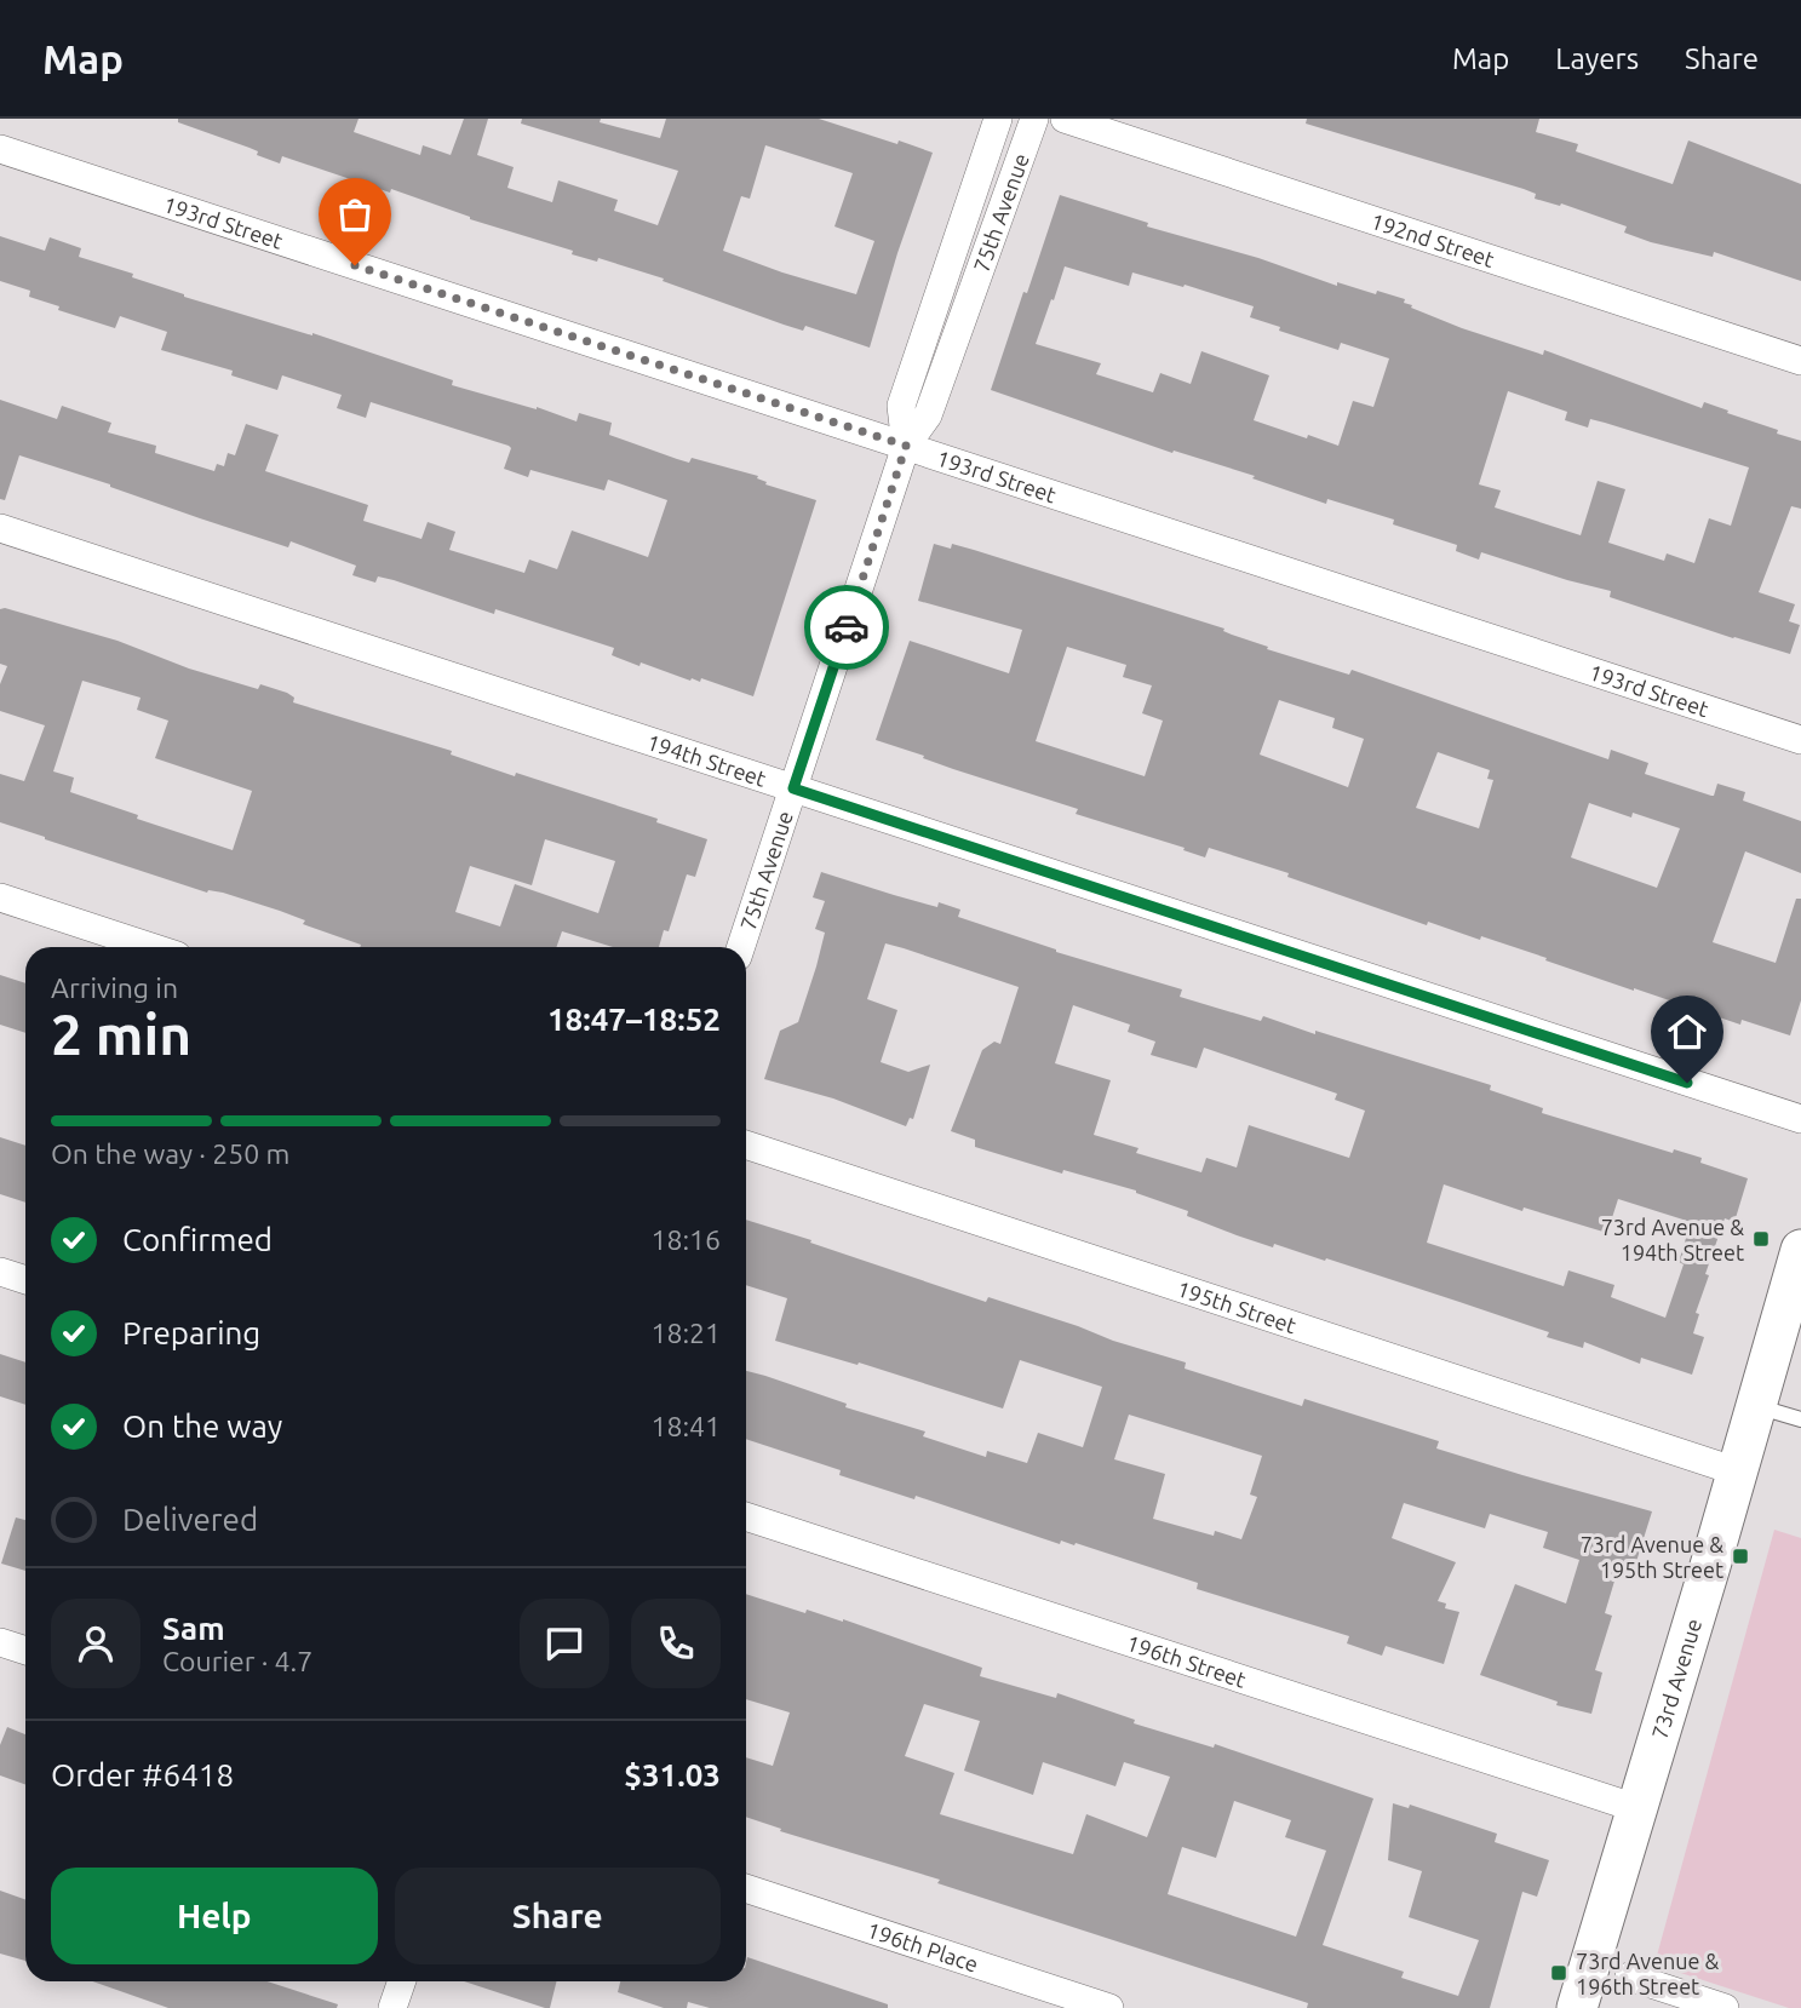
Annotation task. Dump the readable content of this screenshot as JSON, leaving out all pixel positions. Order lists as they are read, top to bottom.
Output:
{
  "streets": {
    "street": [
      "75th Avenue",
      "193rd Street",
      "192nd Street",
      "194th Street",
      "195th Street",
      "196th Street",
      "73rd Avenue",
      "196th Place"
    ]
  },
  "crossings": [
    ["75th Avenue", "193rd Street"],
    ["75th Avenue", "194th Street"],
    ["195th Street", "73rd Avenue"],
    ["196th Street", "73rd Avenue"]
  ],
  "places": {
    "transit": ["73rd Avenue & 194th Street", "73rd Avenue & 195th Street", "73rd Avenue & 196th Street"]
  },
  "page": {
    "header": "Map",
    "nav": ["Map", "Layers", "Share"],
    "heading": ["2 min", "Arriving in", "18:47–18:52"],
    "panel": [
      "Sam",
      "Courier · 4.7",
      "Order #6418",
      "$31.03"
    ],
    "bar": "On the way · 250 m",
    "list": [
      ["Confirmed", "18:16"],
      ["Preparing", "18:21"],
      ["On the way", "18:41"],
      "Delivered"
    ],
    "buttons": ["Help", "Share"]
  }
}
